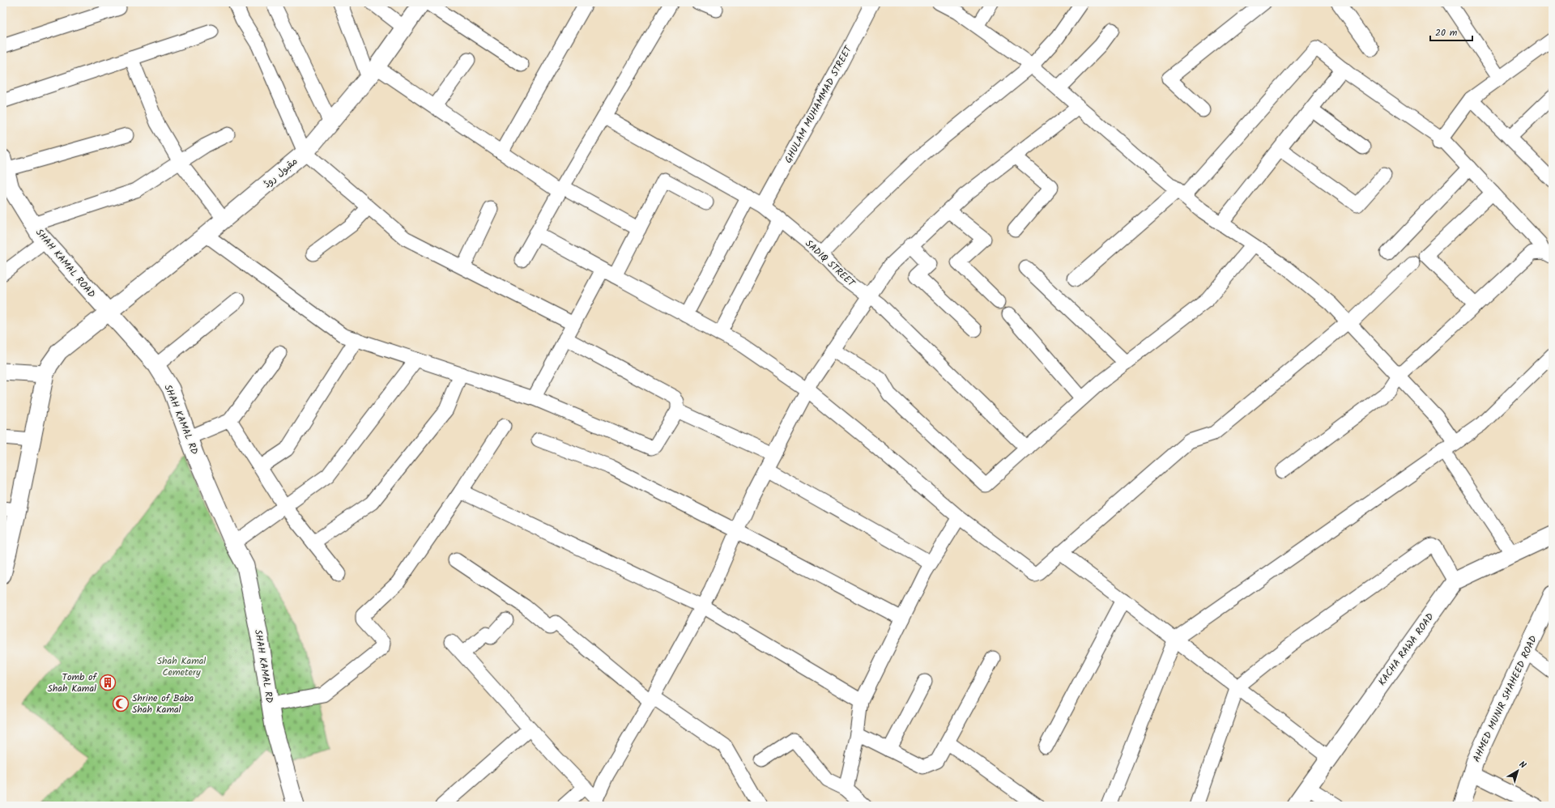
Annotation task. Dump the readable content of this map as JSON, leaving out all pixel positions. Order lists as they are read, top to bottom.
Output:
{
  "streets": {
    "street": [
      "GHULAM MUHAMMAD STREET",
      "مقبول روڈ",
      "SHAH KAMAL ROAD",
      "SADIQ STREET",
      "SHAH KAMAL RD",
      "KACHA RAWA ROAD",
      "AHMED MUNIR SHAHEED ROAD"
    ]
  },
  "crossings": [
    ["GHULAM MUHAMMAD STREET", "SADIQ STREET"],
    ["مقبول روڈ", "SHAH KAMAL ROAD"],
    ["مقبول روڈ", "SHAH KAMAL RD"],
    ["SHAH KAMAL ROAD", "SHAH KAMAL RD"]
  ],
  "parks": ["Shah Kamal Cemetery"],
  "places": {
    "building": ["Tomb of Shah Kamal"],
    "mosque": ["Shrine of Baba Shah Kamal"]
  },
  "scale_bar": "20 m",
  "north": "top right"
}
